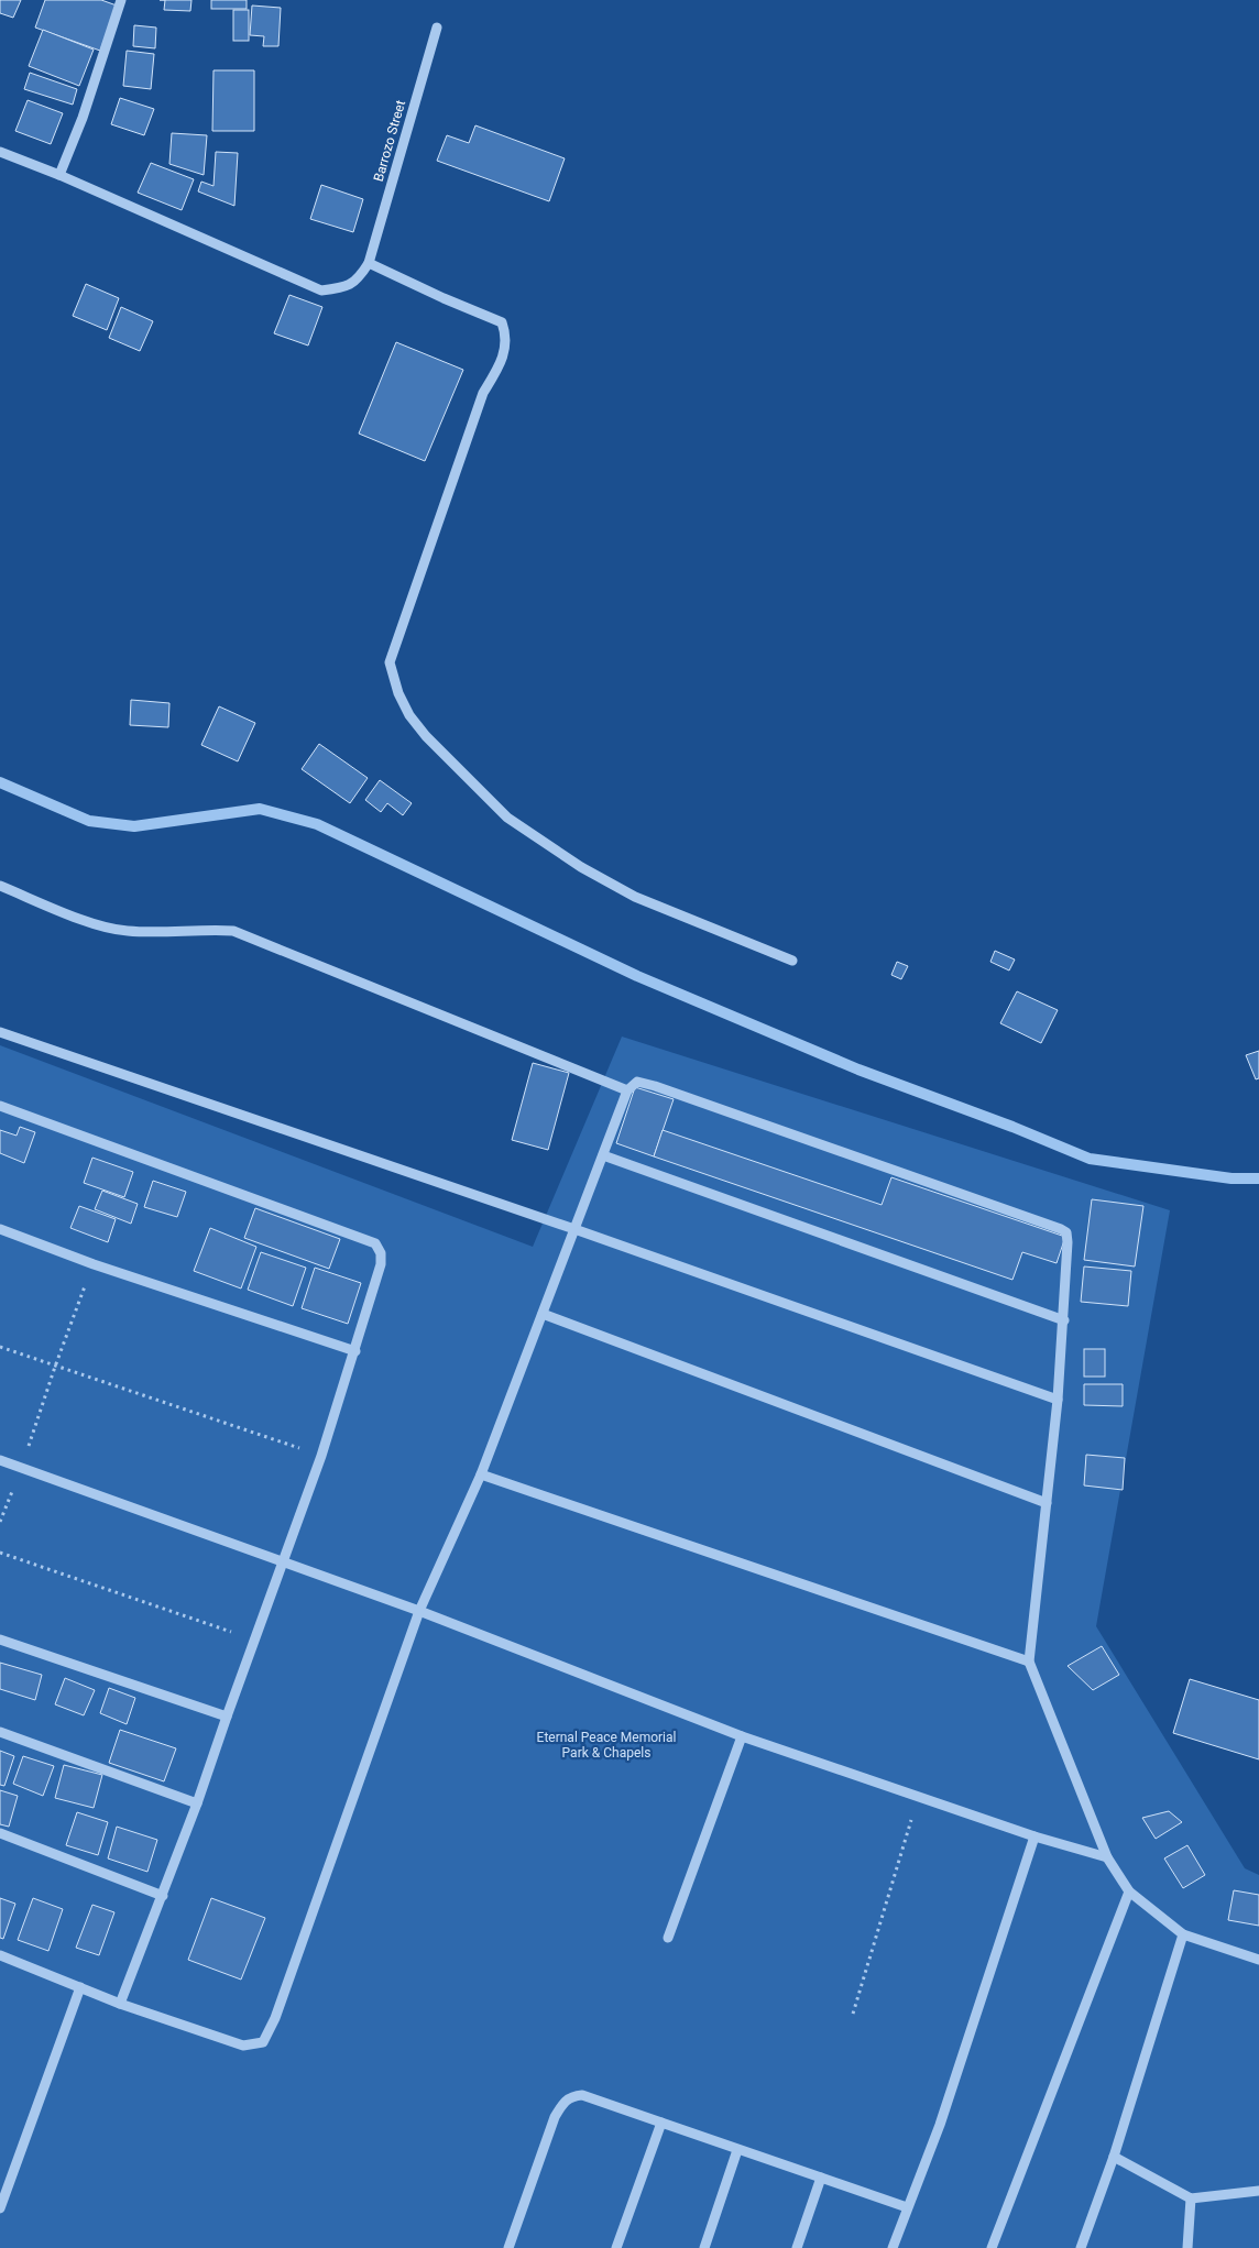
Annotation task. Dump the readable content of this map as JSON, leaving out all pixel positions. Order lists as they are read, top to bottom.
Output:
{
  "streets": {
    "street": ["Barrozo Street"]
  },
  "parks": ["Eternal Peace Memorial Park & Chapels"]
}
